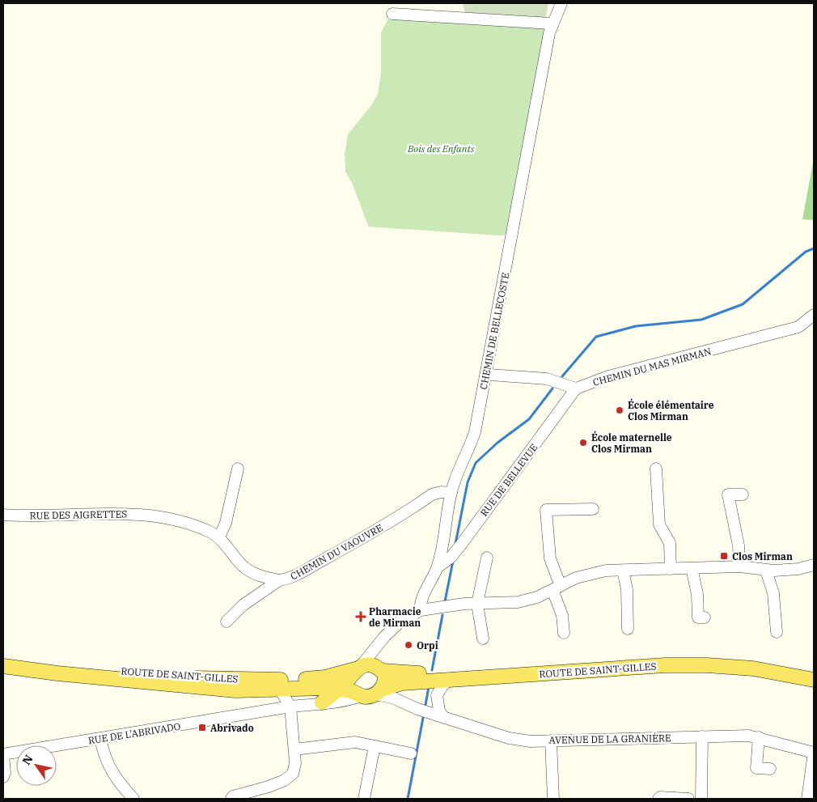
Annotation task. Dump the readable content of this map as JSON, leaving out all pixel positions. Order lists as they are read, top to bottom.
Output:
{
  "streets": {
    "main road": ["ROUTE DE SAINT-GILLES"],
    "street": [
      "CHEMIN DE BELLECOSTE",
      "CHEMIN DU MAS MIRMAN",
      "RUE DE BELLEVUE",
      "RUE DES AIGRETTES",
      "CHEMIN DU VAOUVRE",
      "RUE DE L'ABRIVADO",
      "AVENUE DE LA GRANIÈRE"
    ]
  },
  "crossings": [
    ["CHEMIN DE BELLECOSTE", "RUE DE BELLEVUE"],
    ["CHEMIN DE BELLECOSTE", "CHEMIN DU VAOUVRE"],
    ["CHEMIN DU MAS MIRMAN", "RUE DE BELLEVUE"],
    ["RUE DES AIGRETTES", "CHEMIN DU VAOUVRE"],
    ["ROUTE DE SAINT-GILLES", "RUE DE L'ABRIVADO"],
    ["ROUTE DE SAINT-GILLES", "AVENUE DE LA GRANIÈRE"],
    ["RUE DE L'ABRIVADO", "AVENUE DE LA GRANIÈRE"]
  ],
  "parks": ["Bois des Enfants"],
  "places": {
    "other": ["École élémentaire Clos Mirman", "École maternelle Clos Mirman", "Orpi"],
    "transit": ["Clos Mirman", "Abrivado"],
    "health": ["Pharmacie de Mirman"]
  },
  "north": "top left"
}
